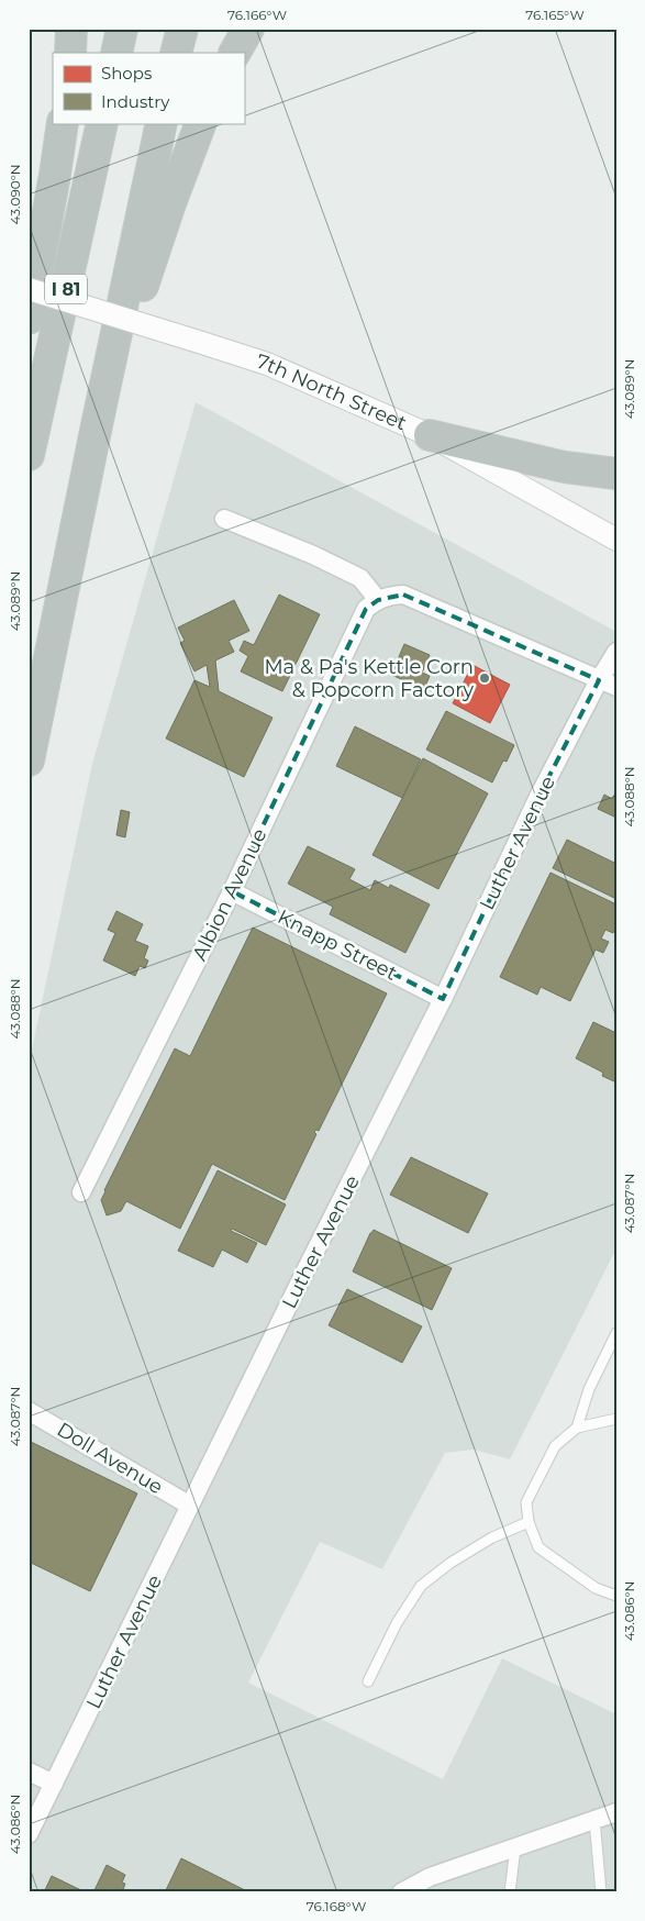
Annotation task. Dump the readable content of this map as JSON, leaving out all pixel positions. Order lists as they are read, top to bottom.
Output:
{
  "streets": {
    "highway": ["I 81"],
    "street": [
      "7th North Street",
      "Luther Avenue",
      "Albion Avenue",
      "Knapp Street",
      "Doll Avenue"
    ]
  },
  "crossings": [
    ["Luther Avenue", "Knapp Street"],
    ["Luther Avenue", "Doll Avenue"],
    ["Albion Avenue", "Knapp Street"]
  ],
  "places": ["Ma & Pa's Kettle Corn & Popcorn Factory"],
  "legend": ["Shops", "Industry"],
  "coordinates": [
    "76.166°W",
    "76.165°W",
    "43.090°N",
    "43.089°N",
    "43.088°N",
    "43.087°N",
    "43.086°N",
    "76.168°W"
  ]
}
